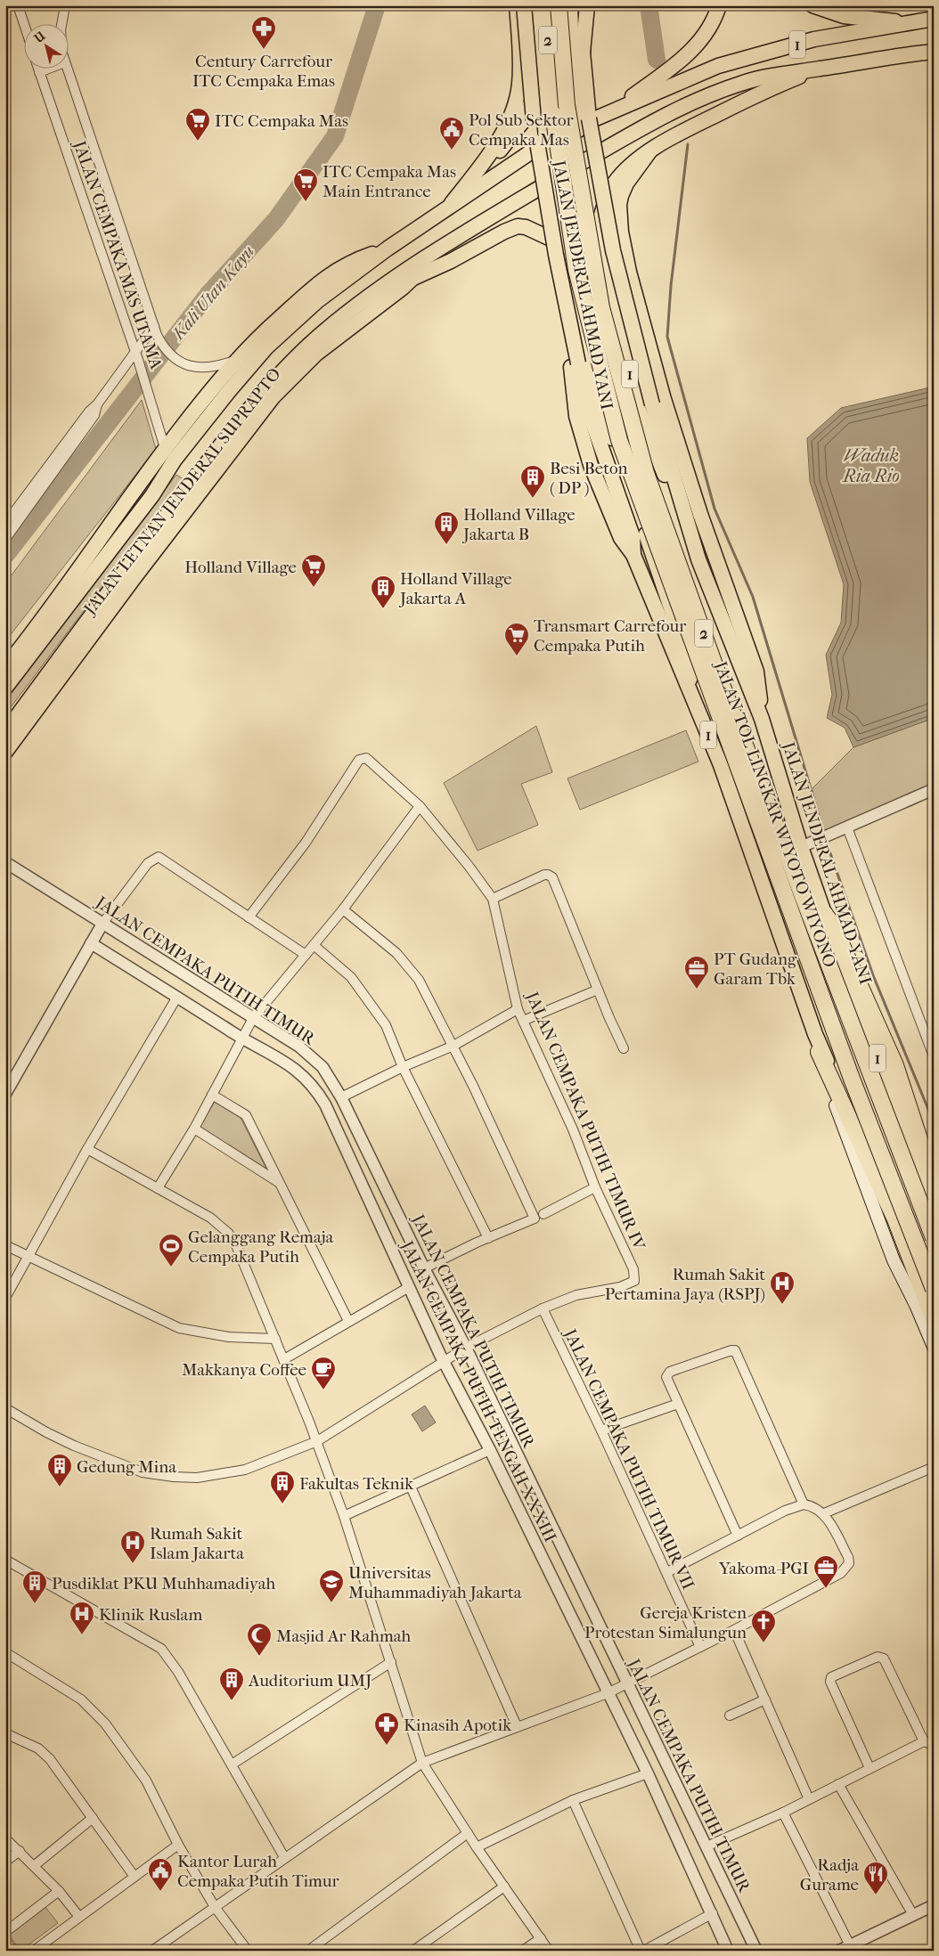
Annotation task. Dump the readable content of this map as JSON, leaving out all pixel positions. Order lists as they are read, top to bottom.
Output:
{
  "streets": {
    "highway": ["2", "JALAN TOL LINGKAR WIYOTO WIYONO"],
    "main road": ["1", "JALAN JENDERAL AHMAD YANI", "JALAN LETNAN JENDERAL SUPRAPTO"],
    "street": [
      "JALAN CEMPAKA MAS UTAMA",
      "JALAN CEMPAKA PUTIH TIMUR",
      "JALAN CEMPAKA PUTIH TIMUR IV",
      "JALAN CEMPAKA PUTIH TENGAH XXXIII",
      "JALAN CEMPAKA PUTIH TIMUR VII"
    ]
  },
  "crossings": [
    ["1", "JALAN JENDERAL AHMAD YANI"],
    ["1", "JALAN LETNAN JENDERAL SUPRAPTO"],
    ["JALAN CEMPAKA MAS UTAMA", "JALAN LETNAN JENDERAL SUPRAPTO"],
    ["JALAN JENDERAL AHMAD YANI", "JALAN LETNAN JENDERAL SUPRAPTO"],
    ["JALAN CEMPAKA PUTIH TIMUR", "JALAN CEMPAKA PUTIH TENGAH XXXIII"],
    ["JALAN CEMPAKA PUTIH TIMUR IV", "JALAN CEMPAKA PUTIH TIMUR VII"]
  ],
  "water": ["Kali Utan Kayu", "Waduk Ria Rio"],
  "places": {
    "pharmacy": ["Century Carrefour ITC Cempaka Emas", "Kinasih Apotik"],
    "supermarket": [
      "ITC Cempaka Mas",
      "ITC Cempaka Mas Main Entrance",
      "Holland Village",
      "Transmart Carrefour Cempaka Putih"
    ],
    "public building": ["Pol Sub Sektor Cempaka Mas", "Kantor Lurah Cempaka Putih Timur"],
    "building": [
      "Besi Beton ( DP )",
      "Holland Village Jakarta B",
      "Holland Village Jakarta A",
      "Gedung Mina",
      "Fakultas Teknik",
      "Pusdiklat PKU Muhhamadiyah",
      "Auditorium UMJ"
    ],
    "office": ["PT Gudang Garam Tbk", "Yakoma-PGI"],
    "sports": ["Gelanggang Remaja Cempaka Putih"],
    "hospital": ["Rumah Sakit Pertamina Jaya (RSPJ)", "Rumah Sakit Islam Jakarta", "Klinik Ruslam"],
    "cafe": ["Makkanya Coffee"],
    "school or university": ["Universitas Muhammadiyah Jakarta"],
    "church": ["Gereja Kristen Protestan Simalungun"],
    "mosque": ["Masjid Ar Rahmah"],
    "restaurant": ["Radja Gurame"]
  },
  "north": "top left"
}
